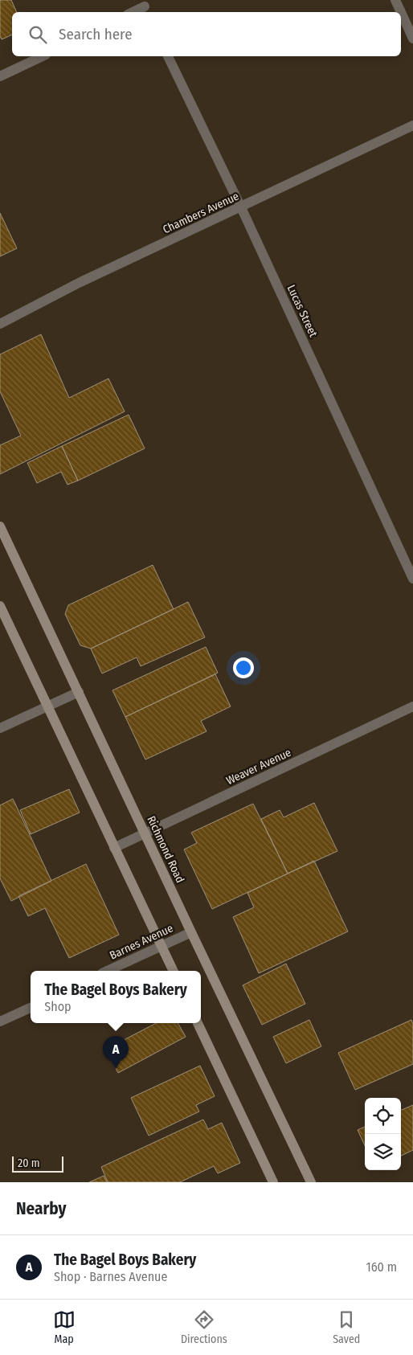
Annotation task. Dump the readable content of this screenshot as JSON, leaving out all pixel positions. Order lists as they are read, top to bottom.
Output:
{
  "streets": {
    "main road": ["Richmond Road"],
    "street": [
      "Chambers Avenue",
      "Lucas Street",
      "Weaver Avenue",
      "Barnes Avenue"
    ]
  },
  "crossings": [
    ["Chambers Avenue", "Lucas Street"],
    ["Weaver Avenue", "Richmond Road"],
    ["Richmond Road", "Barnes Avenue"]
  ],
  "scale_bar": "20 m",
  "page": {
    "search": "Search here",
    "popup": ["The Bagel Boys Bakery", "Shop"],
    "pins": "A",
    "scale": "20 m",
    "heading": "Nearby",
    "list": [
      {
        "mark": "A",
        "name": "The Bagel Boys Bakery",
        "note": "Shop · Barnes Avenue",
        "value": "160 m"
      }
    ],
    "nav": ["Map", "Directions", "Saved"]
  }
}
